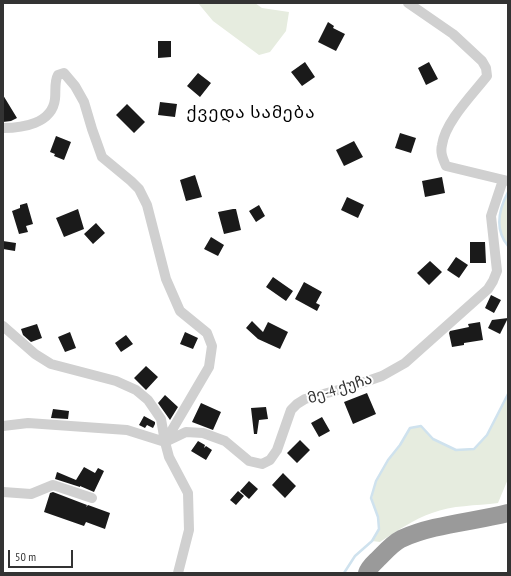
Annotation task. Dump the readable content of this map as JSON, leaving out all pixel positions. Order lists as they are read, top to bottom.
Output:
{
  "streets": {
    "street": ["მე-4 ქუჩა"]
  },
  "districts": ["ქვედა სამება"],
  "scale_bar": "50 m"
}
